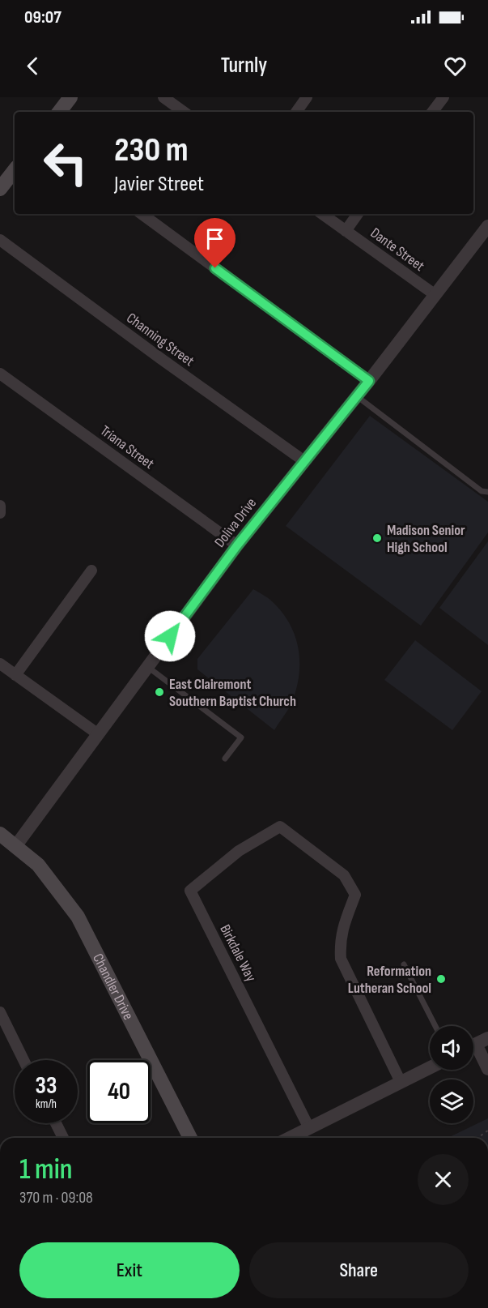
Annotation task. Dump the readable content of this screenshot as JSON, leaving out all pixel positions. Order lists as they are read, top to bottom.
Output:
{
  "streets": {
    "main road": ["Chandler Drive"],
    "street": [
      "Dante Street",
      "Channing Street",
      "Triana Street",
      "Doliva Drive",
      "Birkdale Way"
    ]
  },
  "crossings": [
    ["Dante Street", "Doliva Drive"],
    ["Channing Street", "Doliva Drive"],
    ["Triana Street", "Doliva Drive"],
    ["Doliva Drive", "Chandler Drive"]
  ],
  "places": ["Madison Senior High School", "East Clairemont Southern Baptist Church", "Reformation Lutheran School"],
  "page": {
    "status": "09:07",
    "header": "Turnly",
    "turn": ["230 m", "Javier Street"],
    "speed": "33 km/h",
    "limit": "40",
    "heading": ["1 min", "370 m · 09:08"],
    "buttons": ["Exit", "Share"]
  }
}
